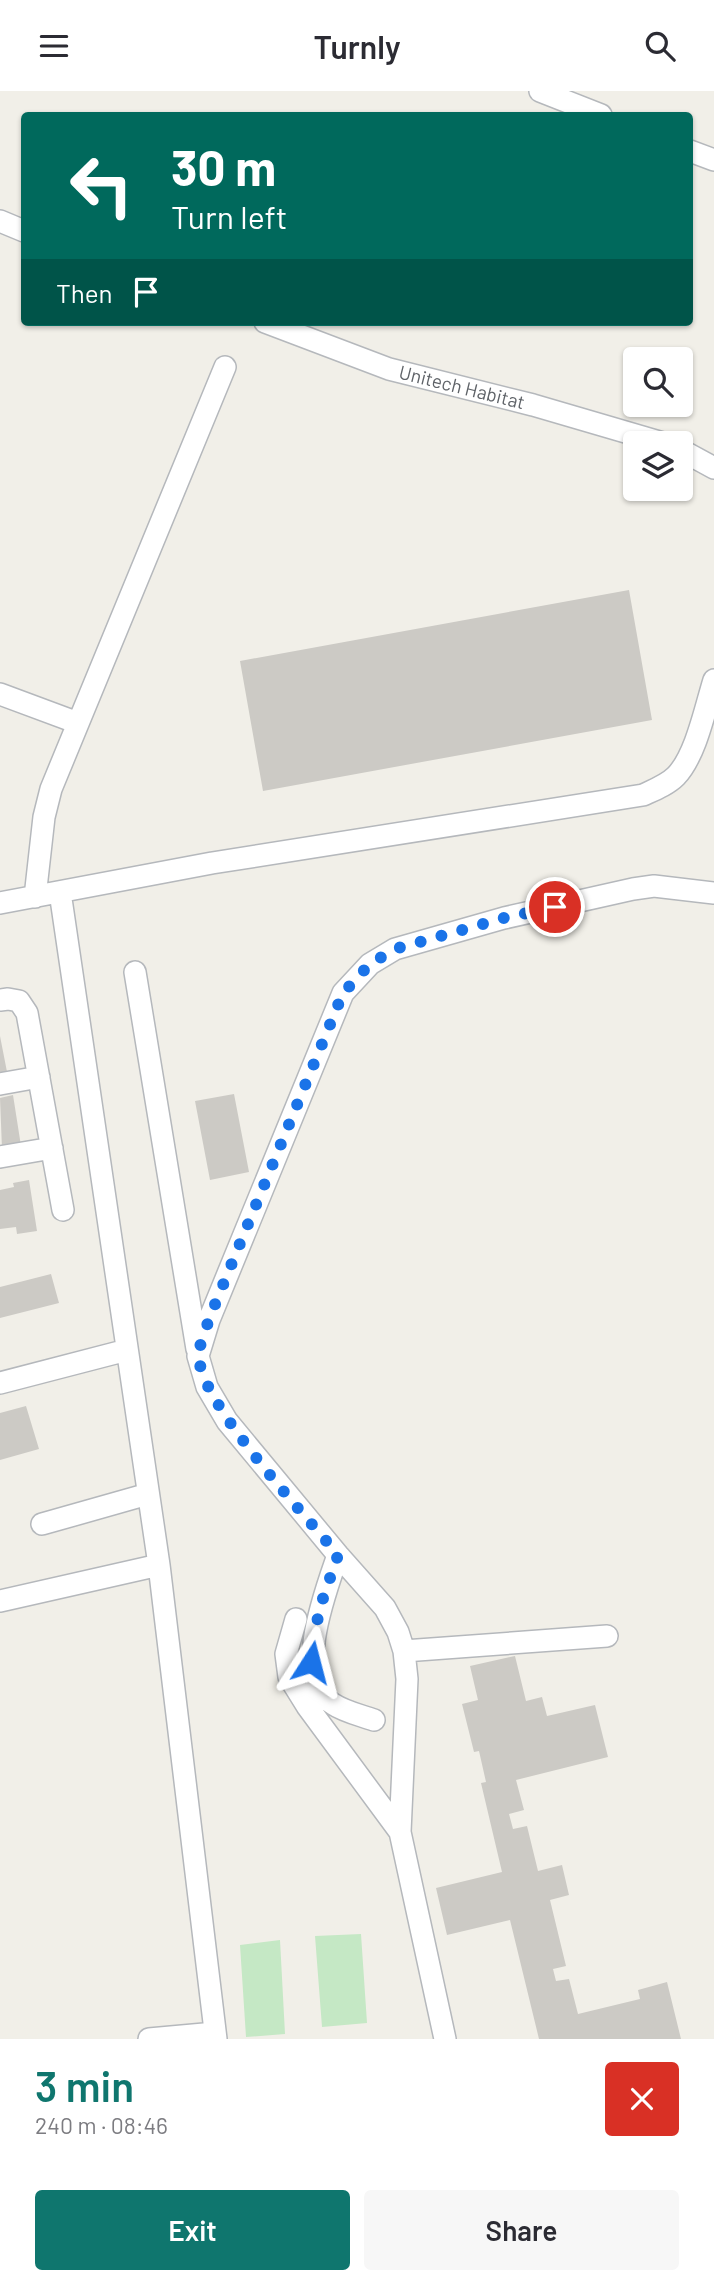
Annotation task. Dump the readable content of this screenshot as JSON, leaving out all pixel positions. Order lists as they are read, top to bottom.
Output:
{
  "streets": {
    "street": ["Unitech Habitat"]
  },
  "page": {
    "header": "Turnly",
    "turn": ["30 m", "Turn left"],
    "then": "Then",
    "heading": ["3 min", "240 m · 08:46"],
    "buttons": ["Exit", "Share"]
  }
}
